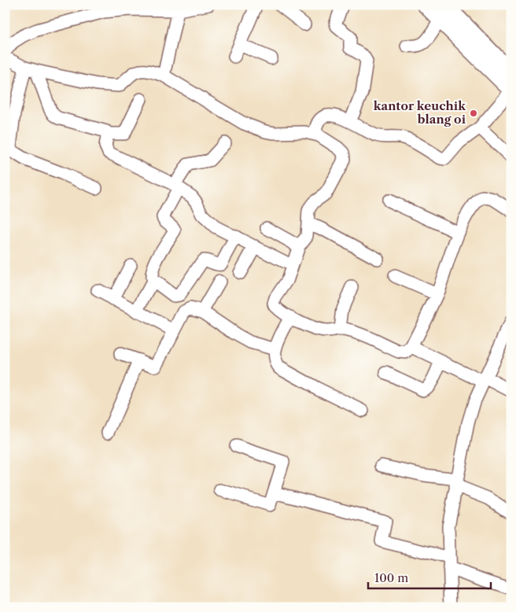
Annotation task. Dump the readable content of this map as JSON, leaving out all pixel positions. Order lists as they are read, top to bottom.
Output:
{
  "places": ["kantor keuchik blang oi"],
  "scale_bar": "100 m"
}
